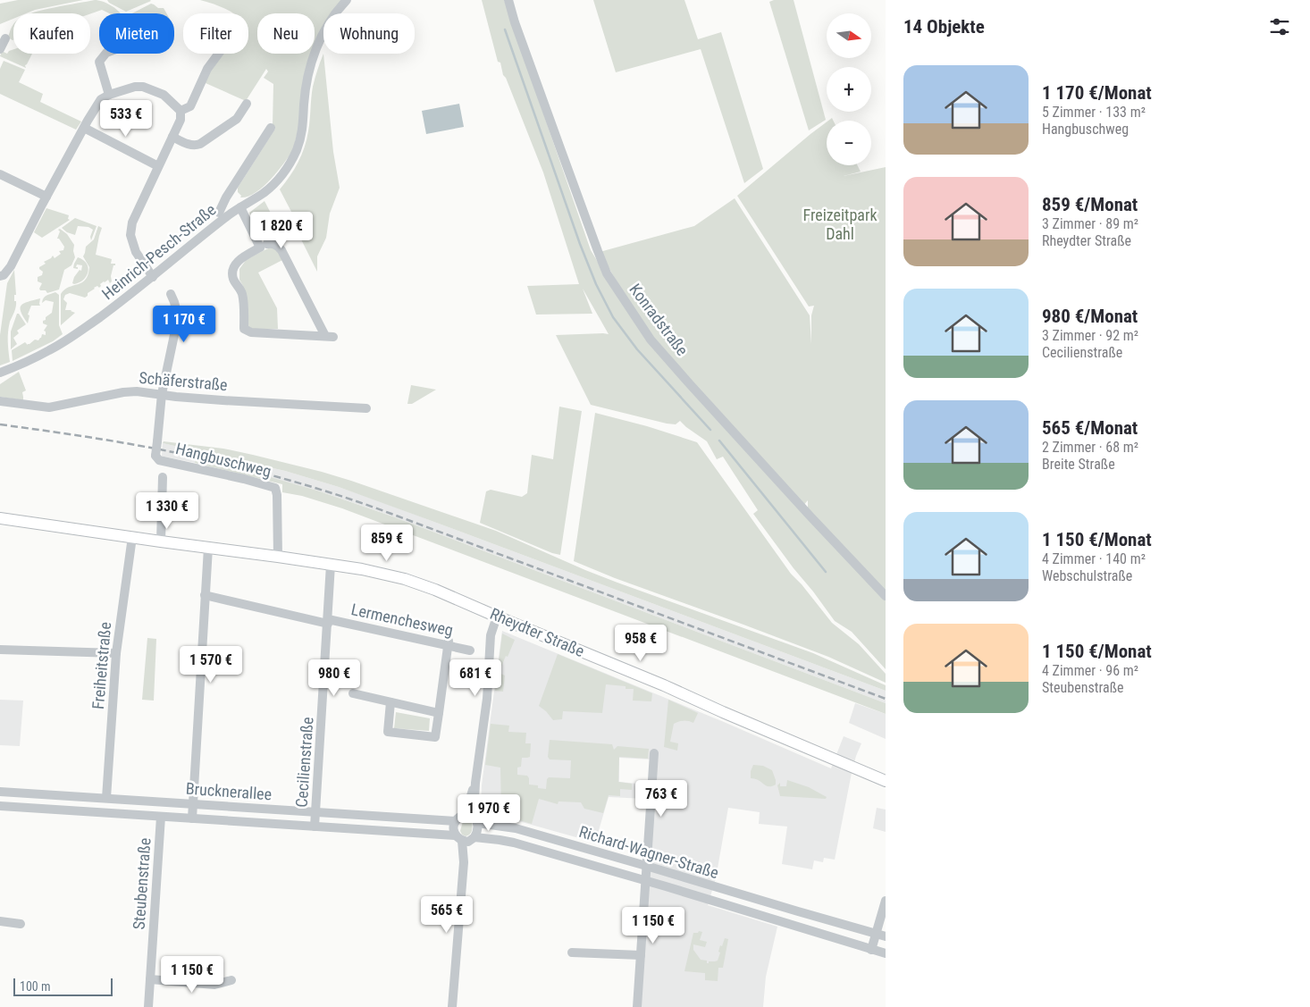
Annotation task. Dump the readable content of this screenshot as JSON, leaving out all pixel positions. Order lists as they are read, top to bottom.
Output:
{
  "streets": {
    "main road": ["Rheydter Straße"],
    "street": [
      "Heinrich-Pesch-Straße",
      "Konradstraße",
      "Schäferstraße",
      "Hangbuschweg",
      "Lermenchesweg",
      "Freiheitstraße",
      "Cecilienstraße",
      "Brucknerallee",
      "Richard-Wagner-Straße",
      "Steubenstraße"
    ]
  },
  "crossings": [
    ["Schäferstraße", "Hangbuschweg"],
    ["Hangbuschweg", "Rheydter Straße"],
    ["Lermenchesweg", "Cecilienstraße"],
    ["Rheydter Straße", "Freiheitstraße"],
    ["Rheydter Straße", "Cecilienstraße"],
    ["Freiheitstraße", "Brucknerallee"],
    ["Cecilienstraße", "Brucknerallee"],
    ["Brucknerallee", "Richard-Wagner-Straße"],
    ["Brucknerallee", "Steubenstraße"]
  ],
  "parks": ["Freizeitpark Dahl"],
  "scale_bar": "100 m",
  "north": "right",
  "page": {
    "heading": "14 Objekte",
    "map_buttons": ["+", "−"],
    "chip": [
      "Kaufen",
      "Mieten",
      "Filter",
      "Neu",
      "Wohnung"
    ],
    "list": [
      {
        "name": "1 170 €/Monat",
        "note": "5 Zimmer · 133 m² · Hangbuschweg"
      },
      {
        "name": "859 €/Monat",
        "note": "3 Zimmer · 89 m² · Rheydter Straße"
      },
      {
        "name": "980 €/Monat",
        "note": "3 Zimmer · 92 m² · Cecilienstraße"
      },
      {
        "name": "565 €/Monat",
        "note": "2 Zimmer · 68 m² · Breite Straße"
      },
      {
        "name": "1 150 €/Monat",
        "note": "4 Zimmer · 140 m² · Webschulstraße"
      },
      {
        "name": "1 150 €/Monat",
        "note": "4 Zimmer · 96 m² · Steubenstraße"
      }
    ],
    "price": [
      "533 €",
      "1 820 €",
      "1 170 €",
      "1 330 €",
      "859 €",
      "958 €",
      "1 570 €",
      "980 €",
      "681 €",
      "763 €",
      "1 970 €",
      "565 €",
      "1 150 €",
      "1 150 €"
    ],
    "scale": "100 m"
  }
}
